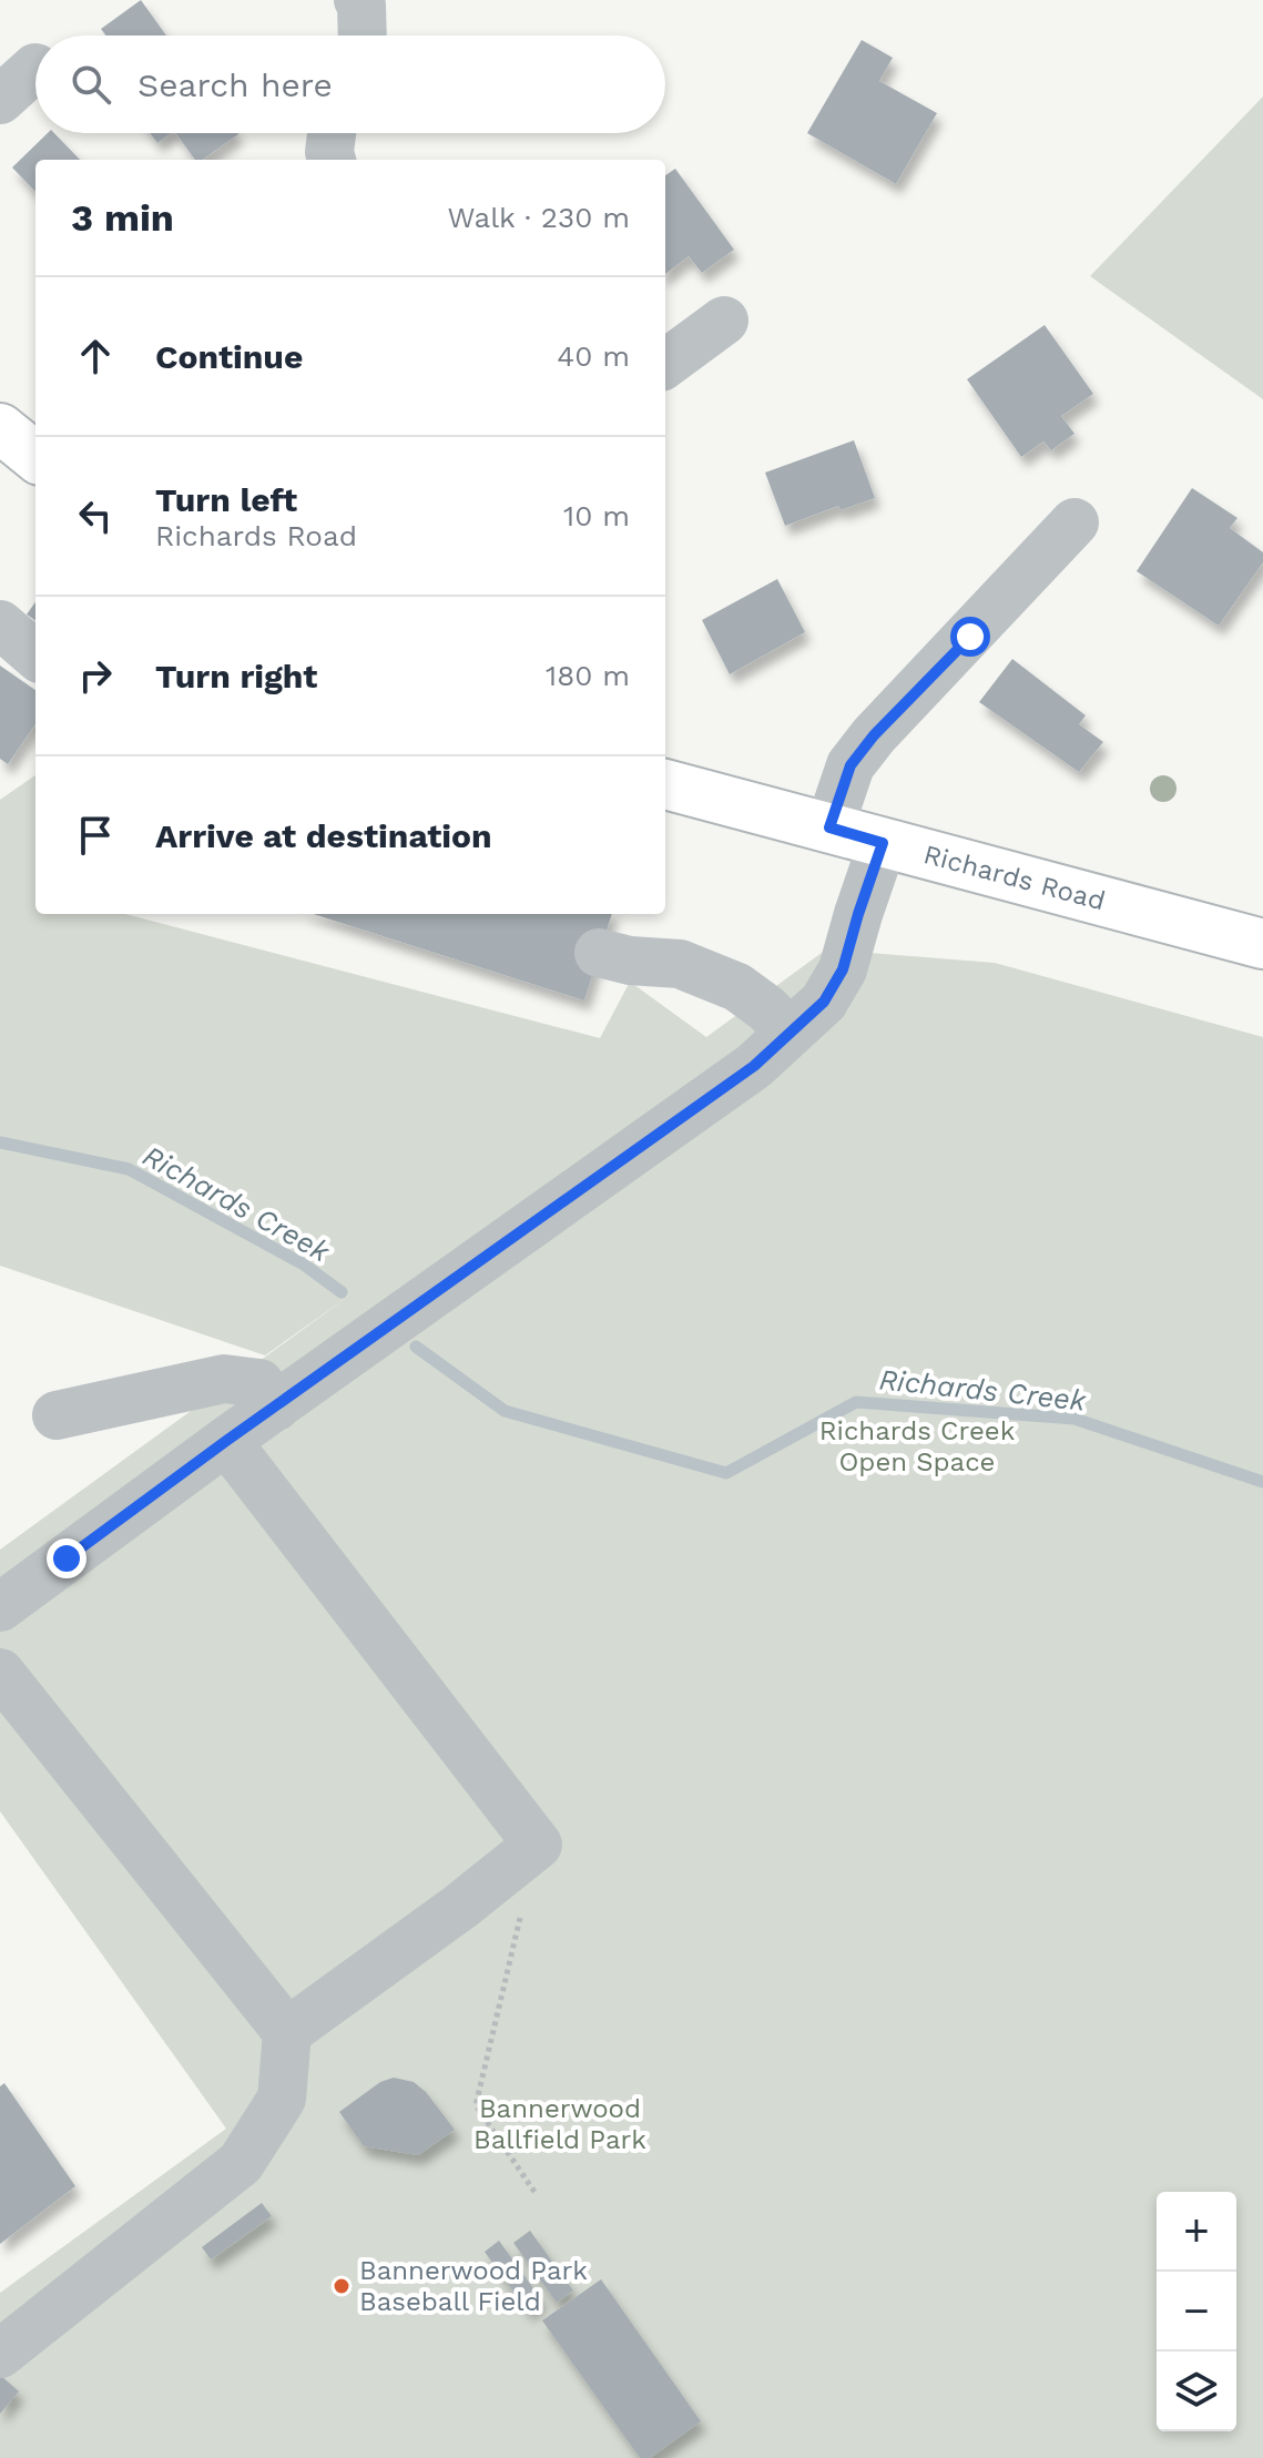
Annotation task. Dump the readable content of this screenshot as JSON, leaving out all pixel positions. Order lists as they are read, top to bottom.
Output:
{
  "streets": {
    "main road": ["Richards Road"]
  },
  "water": ["Richards Creek"],
  "parks": ["Richards Creek Open Space", "Bannerwood Ballfield Park"],
  "places": ["Bannerwood Park Baseball Field"],
  "page": {
    "search": "Search here",
    "heading": ["3 min", "Walk · 230 m"],
    "list": [
      ["Continue", "40 m"],
      ["Turn left", "Richards Road", "10 m"],
      ["Turn right", "180 m"],
      "Arrive at destination"
    ],
    "map_buttons": ["+", "−"]
  }
}
